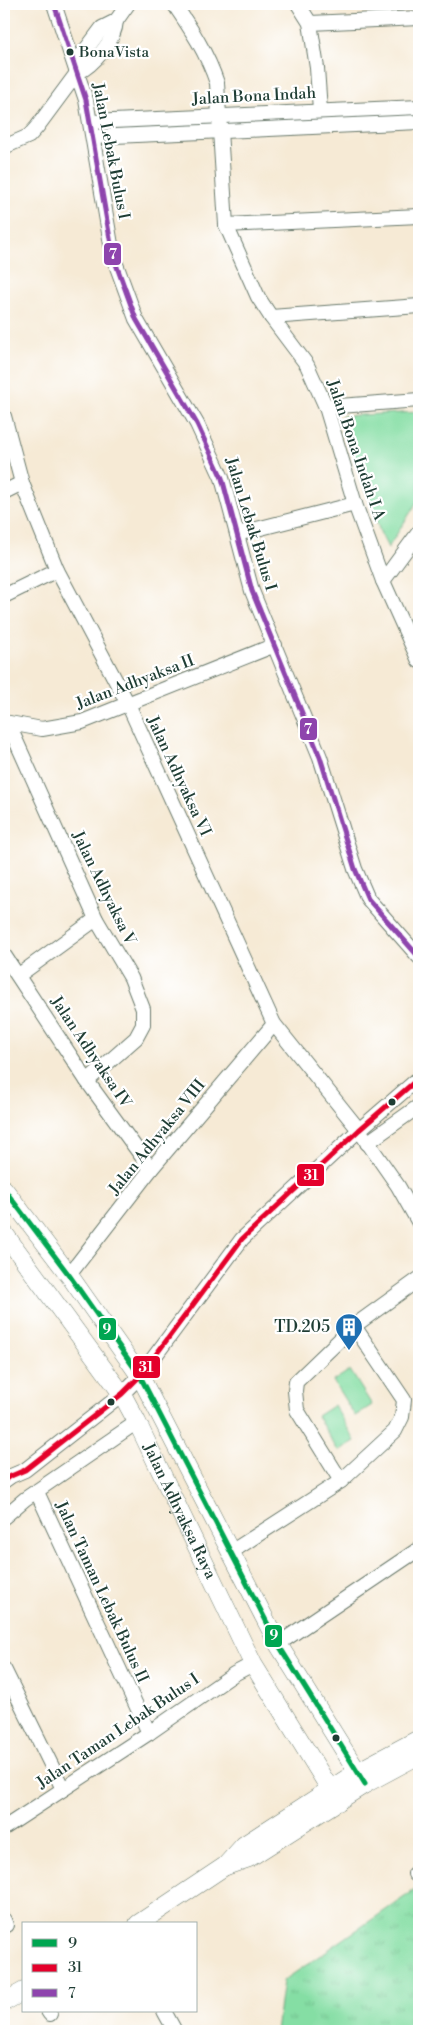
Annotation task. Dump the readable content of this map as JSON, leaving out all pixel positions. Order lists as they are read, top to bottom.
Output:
{
  "streets": {
    "main road": ["Jalan Adhyaksa Raya"],
    "street": [
      "Jalan Bona Indah",
      "Jalan Lebak Bulus I",
      "Jalan Bona Indah I A",
      "Jalan Adhyaksa II",
      "Jalan Adhyaksa VI",
      "Jalan Adhyaksa V",
      "Jalan Adhyaksa IV",
      "Jalan Adhyaksa VIII",
      "Jalan Taman Lebak Bulus II",
      "Jalan Taman Lebak Bulus I"
    ]
  },
  "crossings": [
    ["Jalan Bona Indah", "Jalan Lebak Bulus I"],
    ["Jalan Bona Indah", "Jalan Bona Indah I A"],
    ["Jalan Lebak Bulus I", "Jalan Adhyaksa II"],
    ["Jalan Adhyaksa II", "Jalan Adhyaksa VI"],
    ["Jalan Adhyaksa II", "Jalan Adhyaksa V"],
    ["Jalan Adhyaksa VI", "Jalan Adhyaksa VIII"],
    ["Jalan Adhyaksa V", "Jalan Adhyaksa IV"],
    ["Jalan Adhyaksa IV", "Jalan Adhyaksa VIII"],
    ["Jalan Adhyaksa VIII", "Jalan Adhyaksa Raya"],
    ["Jalan Adhyaksa Raya", "Jalan Taman Lebak Bulus I"],
    ["Jalan Taman Lebak Bulus II", "Jalan Taman Lebak Bulus I"]
  ],
  "places": {
    "other": ["BonaVista"],
    "building": ["TD.205"]
  },
  "lines": ["transit line 7", "transit line 31", "transit line 9"],
  "legend": ["9", "31", "7"]
}
